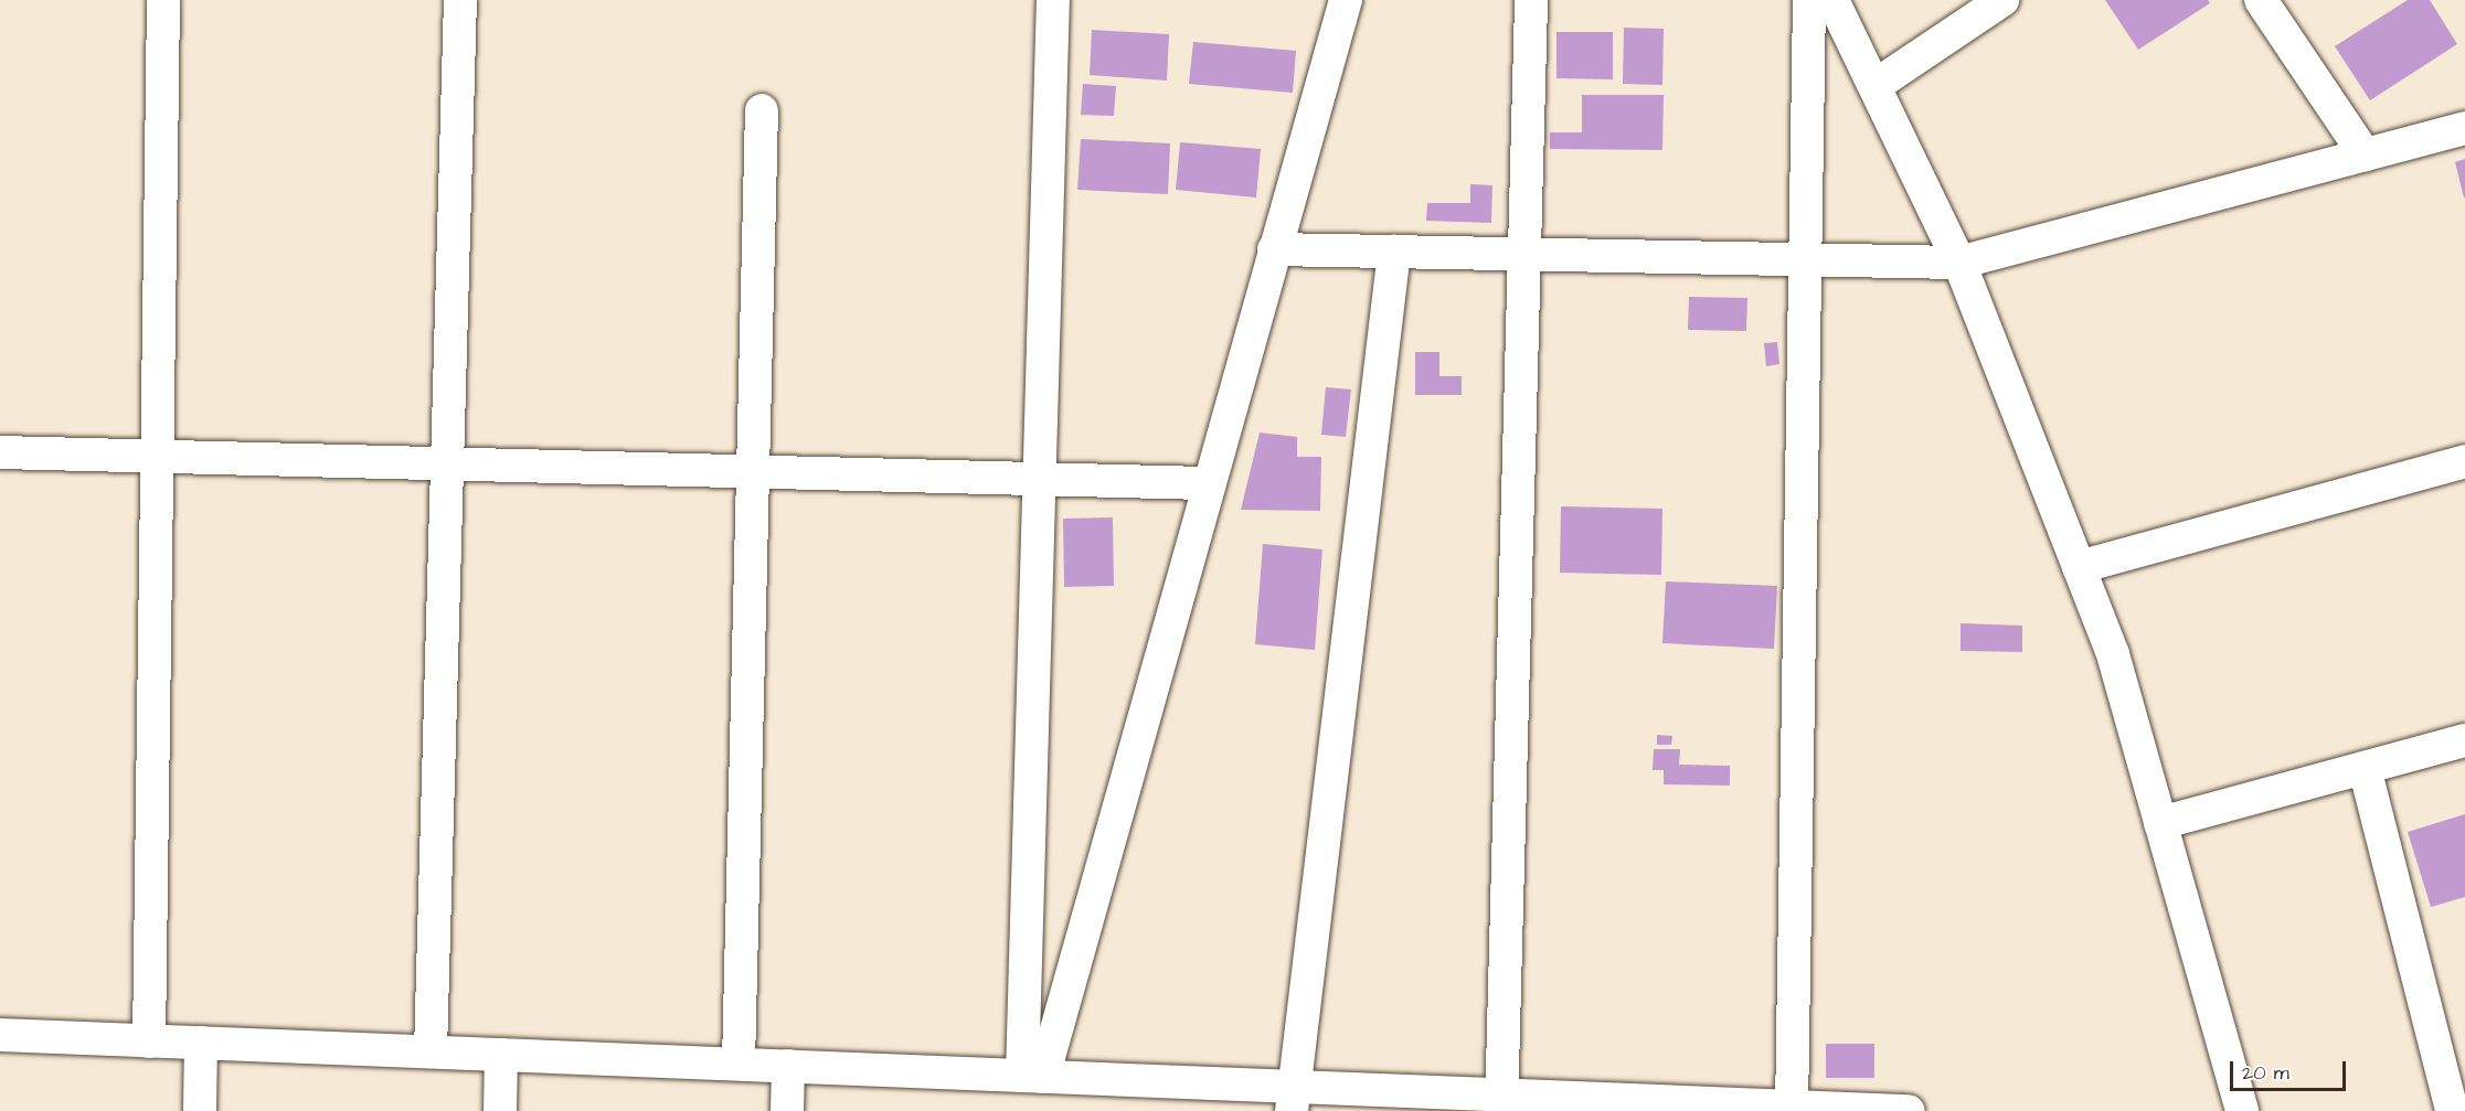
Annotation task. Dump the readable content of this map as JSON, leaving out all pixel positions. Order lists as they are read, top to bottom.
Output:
{
  "scale_bar": "20 m"
}
